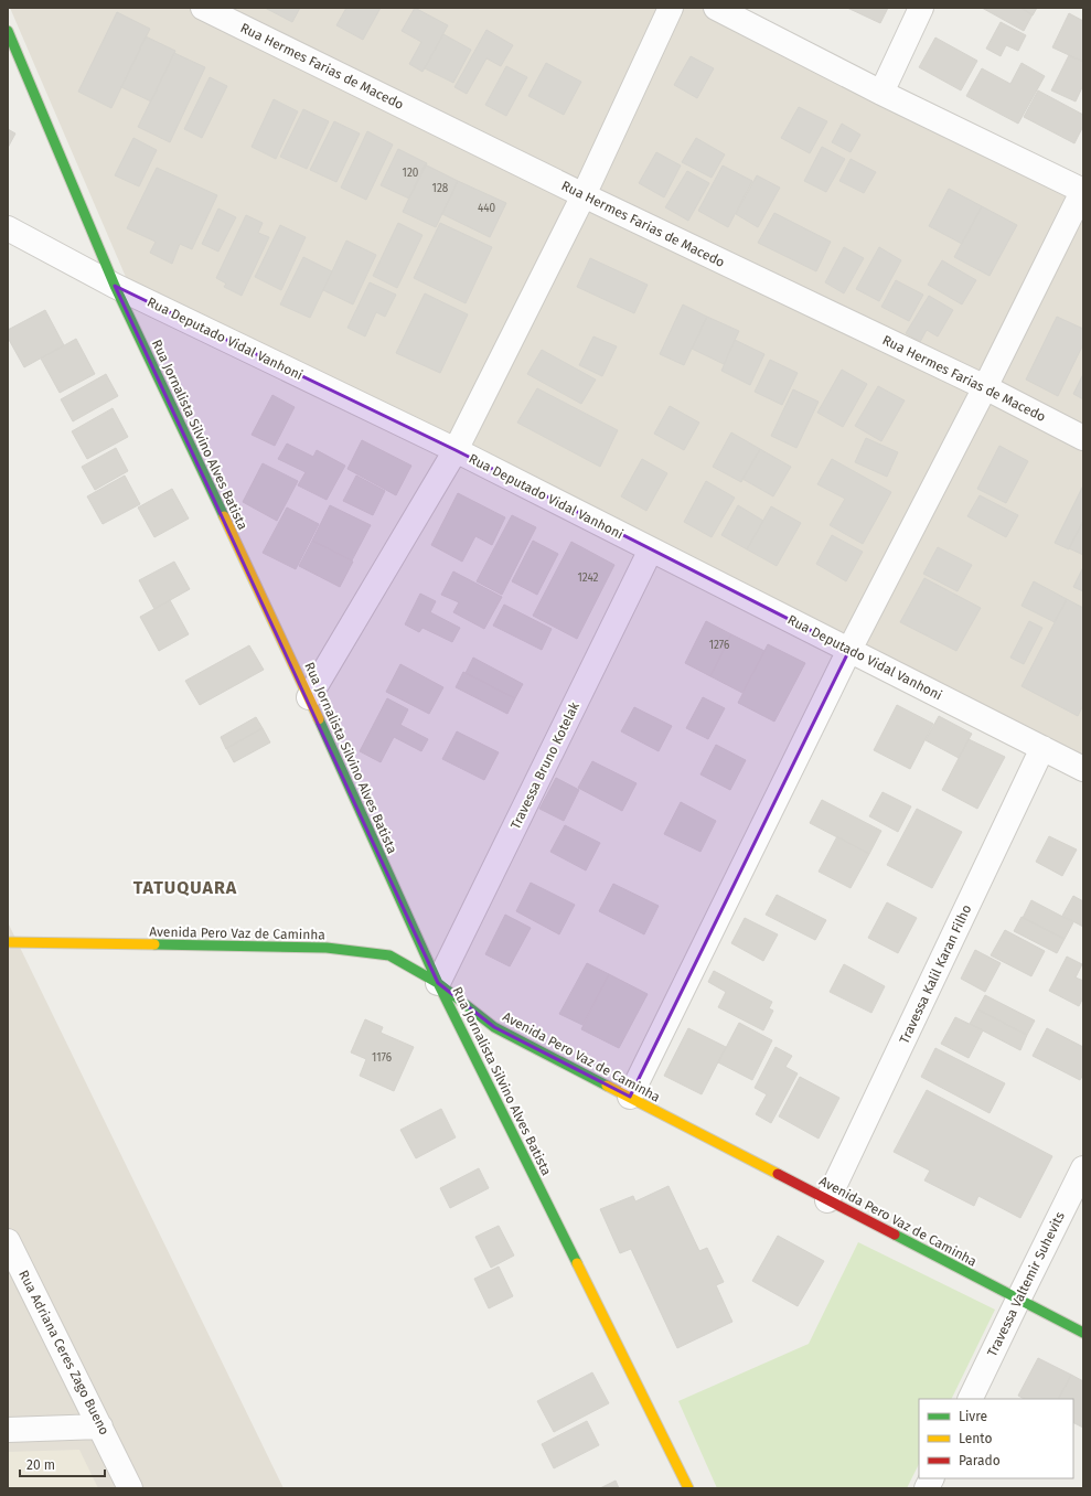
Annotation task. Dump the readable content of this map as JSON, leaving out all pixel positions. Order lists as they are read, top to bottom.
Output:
{
  "streets": {
    "street": [
      "Rua Hermes Farias de Macedo",
      "Rua Deputado Vidal Vanhoni",
      "Rua Jornalista Silvino Alves Batista",
      "Travessa Bruno Kotelak",
      "Avenida Pero Vaz de Caminha",
      "Travessa Kalil Karan Filho",
      "Travessa Valtemir Suhevits",
      "Rua Adriana Ceres Zago Bueno"
    ]
  },
  "crossings": [
    ["Rua Deputado Vidal Vanhoni", "Rua Jornalista Silvino Alves Batista"],
    ["Rua Deputado Vidal Vanhoni", "Travessa Bruno Kotelak"],
    ["Rua Deputado Vidal Vanhoni", "Travessa Kalil Karan Filho"],
    ["Rua Jornalista Silvino Alves Batista", "Travessa Bruno Kotelak"],
    ["Rua Jornalista Silvino Alves Batista", "Avenida Pero Vaz de Caminha"],
    ["Travessa Bruno Kotelak", "Avenida Pero Vaz de Caminha"],
    ["Avenida Pero Vaz de Caminha", "Travessa Kalil Karan Filho"],
    ["Avenida Pero Vaz de Caminha", "Travessa Valtemir Suhevits"]
  ],
  "districts": ["TATUQUARA"],
  "house_numbers": [
    "120",
    "128",
    "440",
    "1242",
    "1276",
    "1176"
  ],
  "legend": ["Livre", "Lento", "Parado"],
  "scale_bar": "20 m"
}
